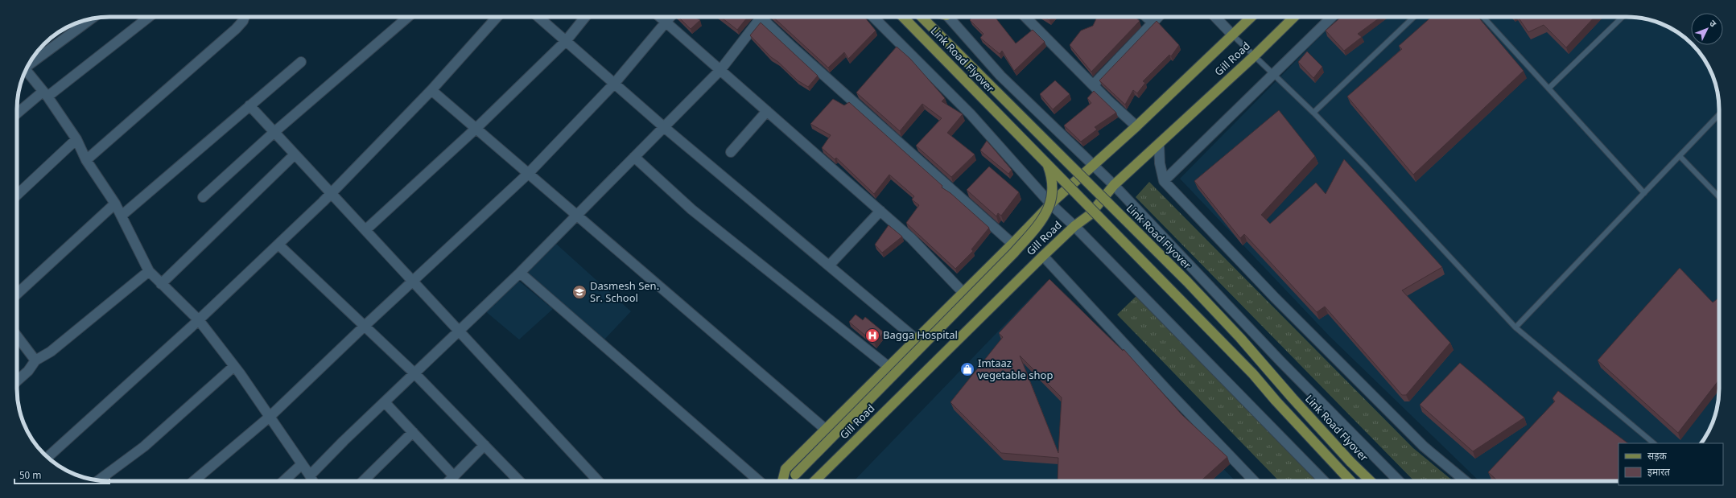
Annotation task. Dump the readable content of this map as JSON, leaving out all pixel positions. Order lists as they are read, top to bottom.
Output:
{
  "streets": {
    "main road": ["Gill Road", "Link Road Flyover"]
  },
  "places": {
    "school or university": ["Dasmesh Sen. Sr. School"],
    "hospital": ["Bagga Hospital"],
    "shop": ["Imtaaz vegetable shop"]
  },
  "legend": ["सड़क", "इमारत"],
  "scale_bar": "50 m",
  "north": "top right"
}
